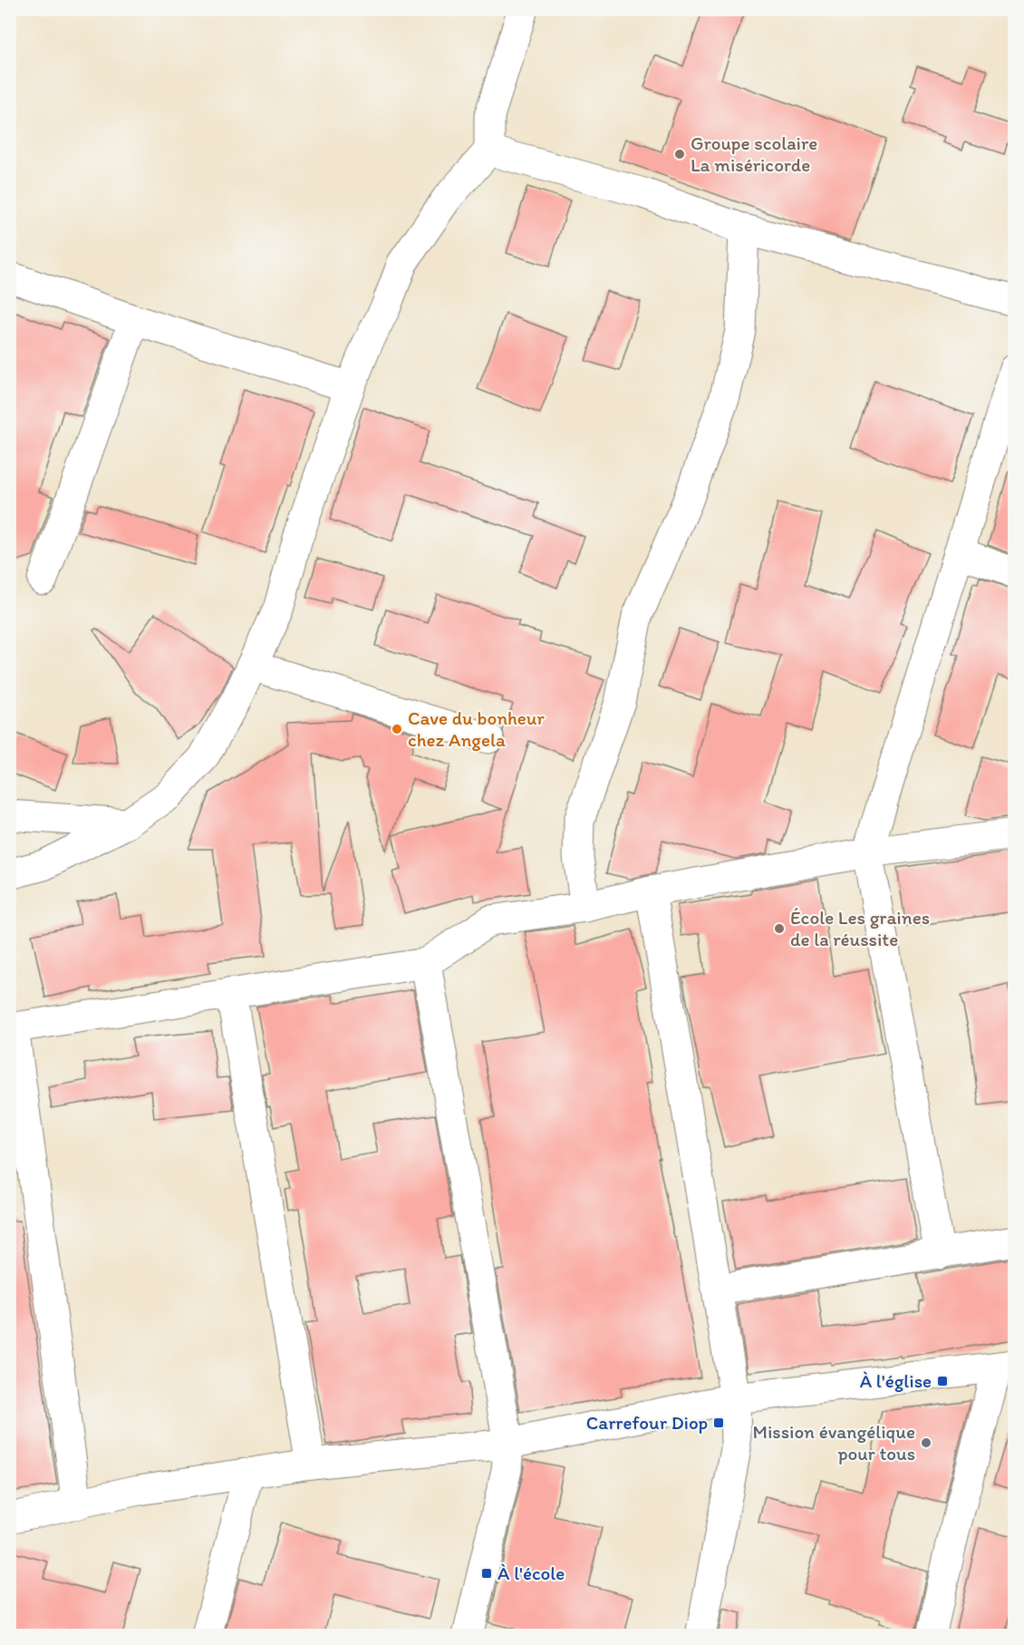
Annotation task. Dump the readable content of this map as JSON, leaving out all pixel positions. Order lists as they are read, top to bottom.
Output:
{
  "places": {
    "other": [
      "Groupe scolaire La miséricorde",
      "Cave du bonheur chez Angela",
      "École Les graines de la réussite",
      "Mission évangélique pour tous"
    ],
    "transit": ["À l'église", "Carrefour Diop", "À l'école"]
  }
}
